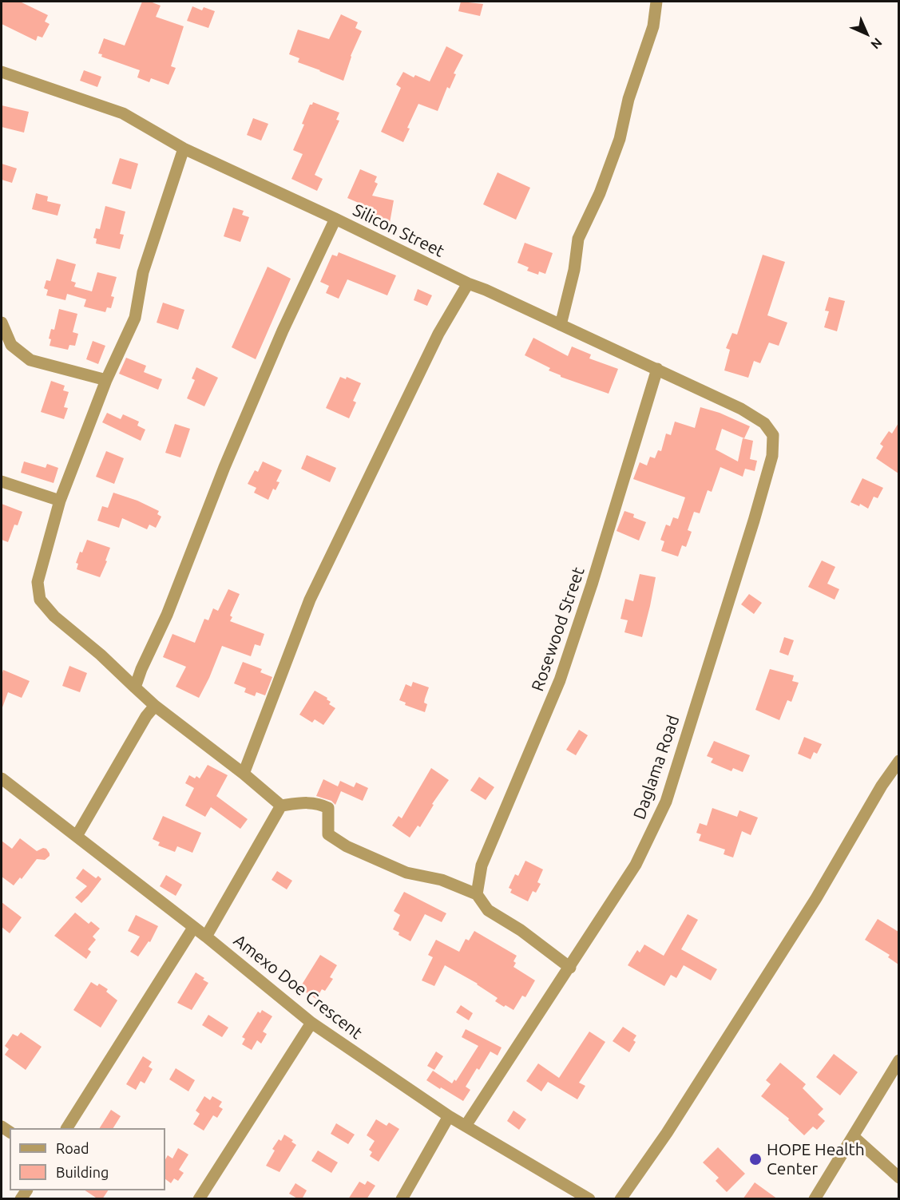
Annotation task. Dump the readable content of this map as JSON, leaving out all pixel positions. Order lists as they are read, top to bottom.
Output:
{
  "streets": {
    "street": [
      "Silicon Street",
      "Rosewood Street",
      "Daglama Road",
      "Amexo Doe Crescent"
    ]
  },
  "crossings": [
    ["Silicon Street", "Rosewood Street"],
    ["Silicon Street", "Daglama Road"],
    ["Daglama Road", "Amexo Doe Crescent"]
  ],
  "places": ["HOPE Health Center"],
  "legend": ["Road", "Building"],
  "north": "bottom right"
}
